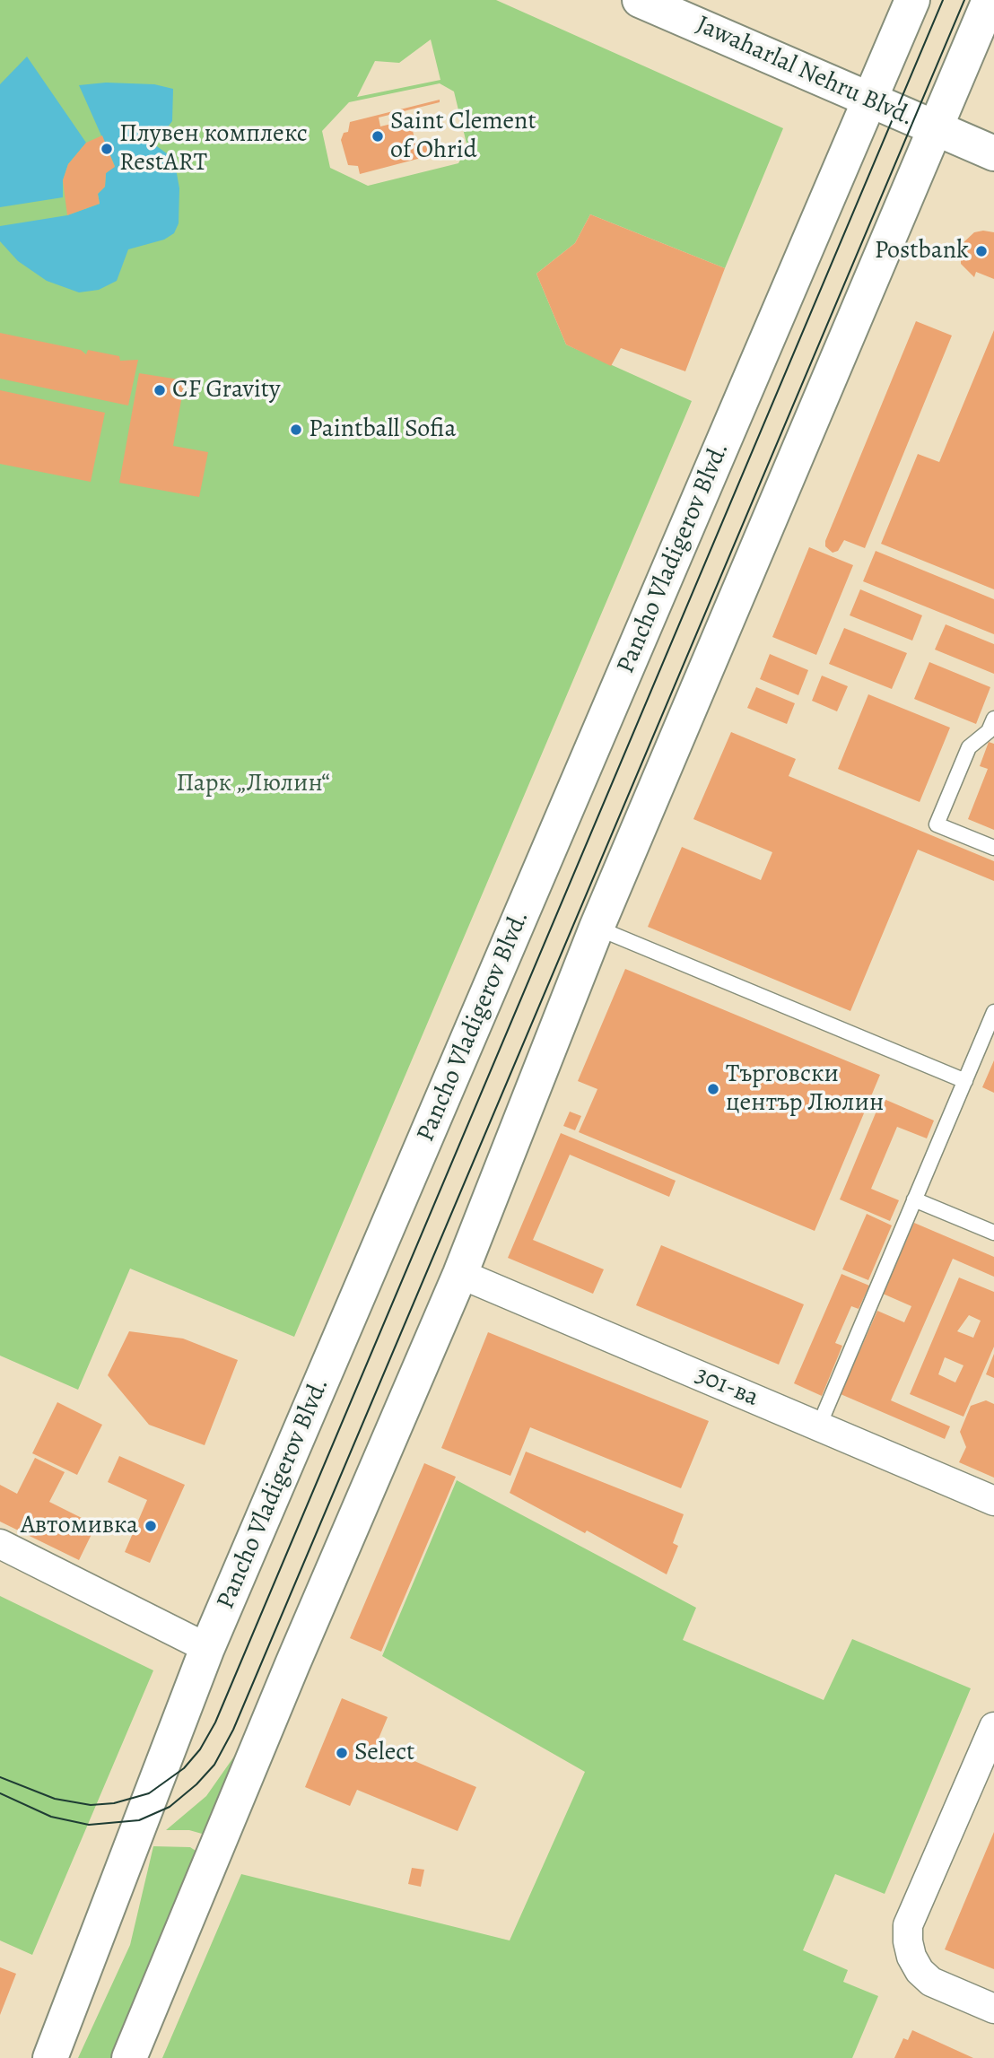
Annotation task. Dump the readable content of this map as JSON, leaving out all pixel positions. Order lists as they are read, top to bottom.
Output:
{
  "streets": {
    "main road": ["Jawaharlal Nehru Blvd.", "Pancho Vladigerov Blvd."],
    "street": ["301-ва"]
  },
  "crossings": [
    ["Jawaharlal Nehru Blvd.", "Pancho Vladigerov Blvd."]
  ],
  "parks": ["Парк „Люлин“"],
  "places": [
    "Saint Clement of Ohrid",
    "Плувен комплекс RestART",
    "Postbank",
    "CF Gravity",
    "Paintball Sofia",
    "Търговски център Люлин",
    "Автомивка",
    "Select"
  ]
}
